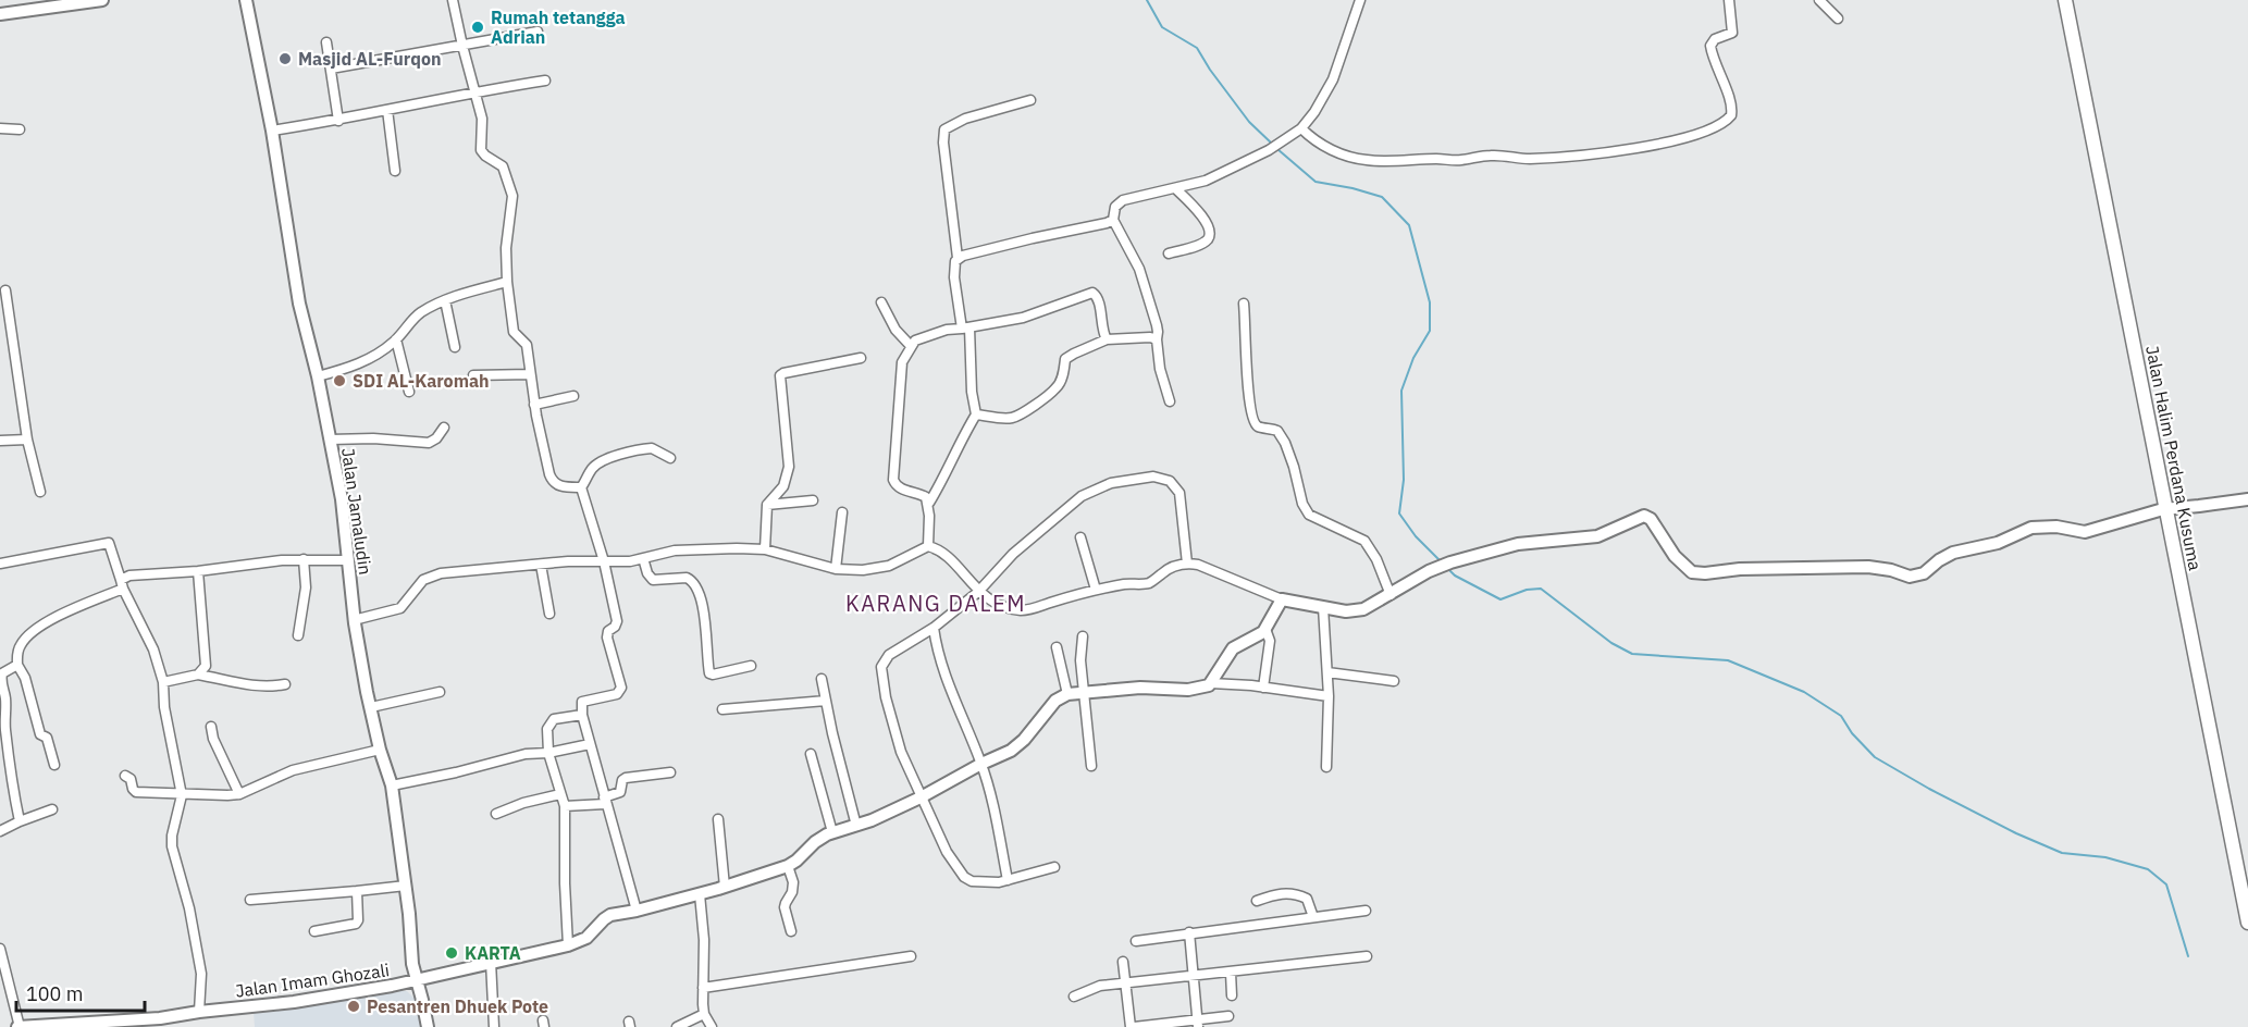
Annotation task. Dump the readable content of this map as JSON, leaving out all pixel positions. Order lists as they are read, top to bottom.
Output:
{
  "streets": {
    "main road": ["Jalan Halim Perdana Kusuma"],
    "street": ["Jalan Jamaludin", "Jalan Imam Ghozali"]
  },
  "crossings": [
    ["Jalan Jamaludin", "Jalan Imam Ghozali"]
  ],
  "districts": ["KARANG DALEM"],
  "places": [
    "Rumah tetangga Adrian",
    "Masjid AL-Furqon",
    "SDI AL-Karomah",
    "KARTA",
    "Pesantren Dhuek Pote"
  ],
  "scale_bar": "100 m"
}
